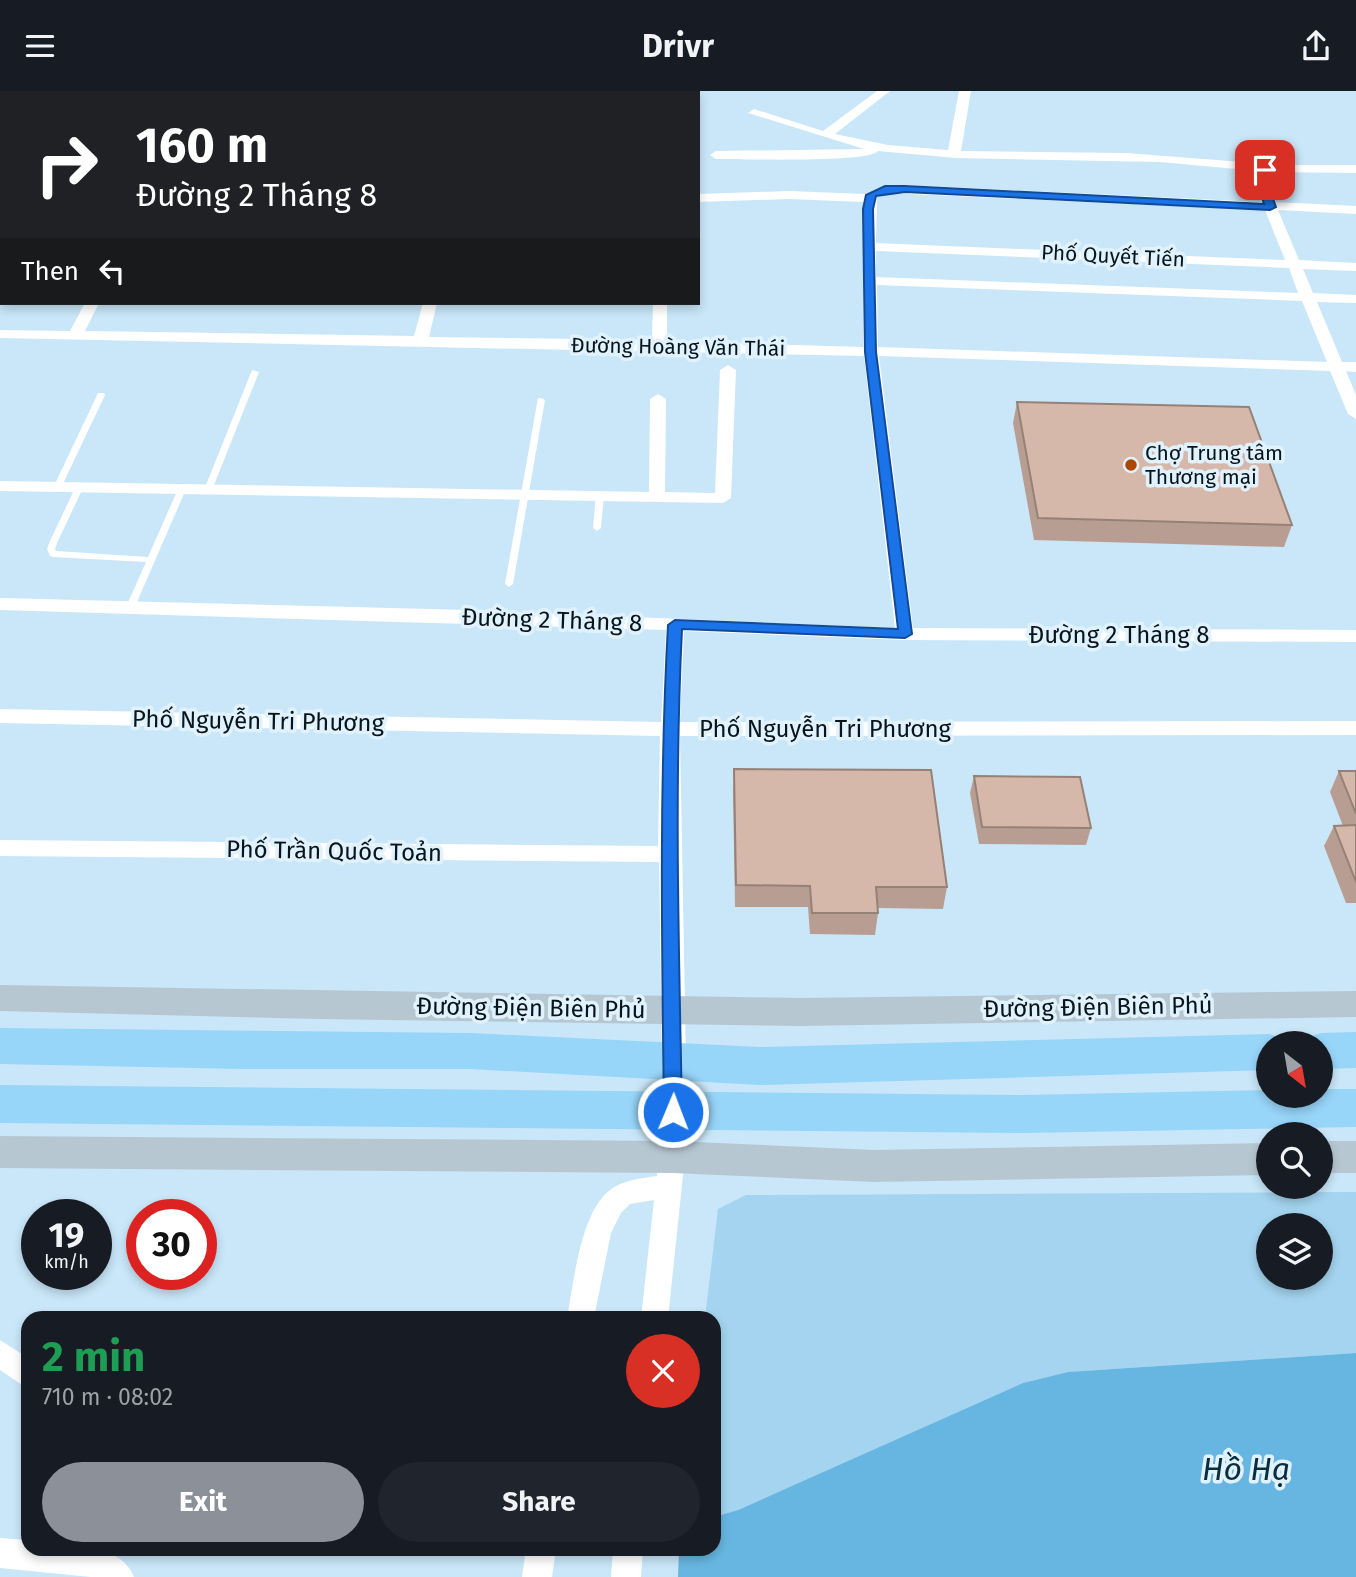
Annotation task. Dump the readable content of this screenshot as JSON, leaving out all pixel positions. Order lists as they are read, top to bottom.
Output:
{
  "streets": {
    "highway": ["Đường Điện Biên Phủ"],
    "street": [
      "Phố Quyết Tiến",
      "Đường Hoàng Văn Thái",
      "Đường 2 Tháng 8",
      "Phố Nguyễn Tri Phương",
      "Phố Trần Quốc Toản"
    ]
  },
  "water": ["Hồ Hạ"],
  "places": ["Chợ Trung tâm Thương mại"],
  "north": "bottom right",
  "page": {
    "header": "Drivr",
    "turn": ["160 m", "Đường 2 Tháng 8"],
    "then": "Then",
    "speed": "19 km/h",
    "limit": "30",
    "heading": ["2 min", "710 m · 08:02"],
    "buttons": ["Exit", "Share"]
  }
}
